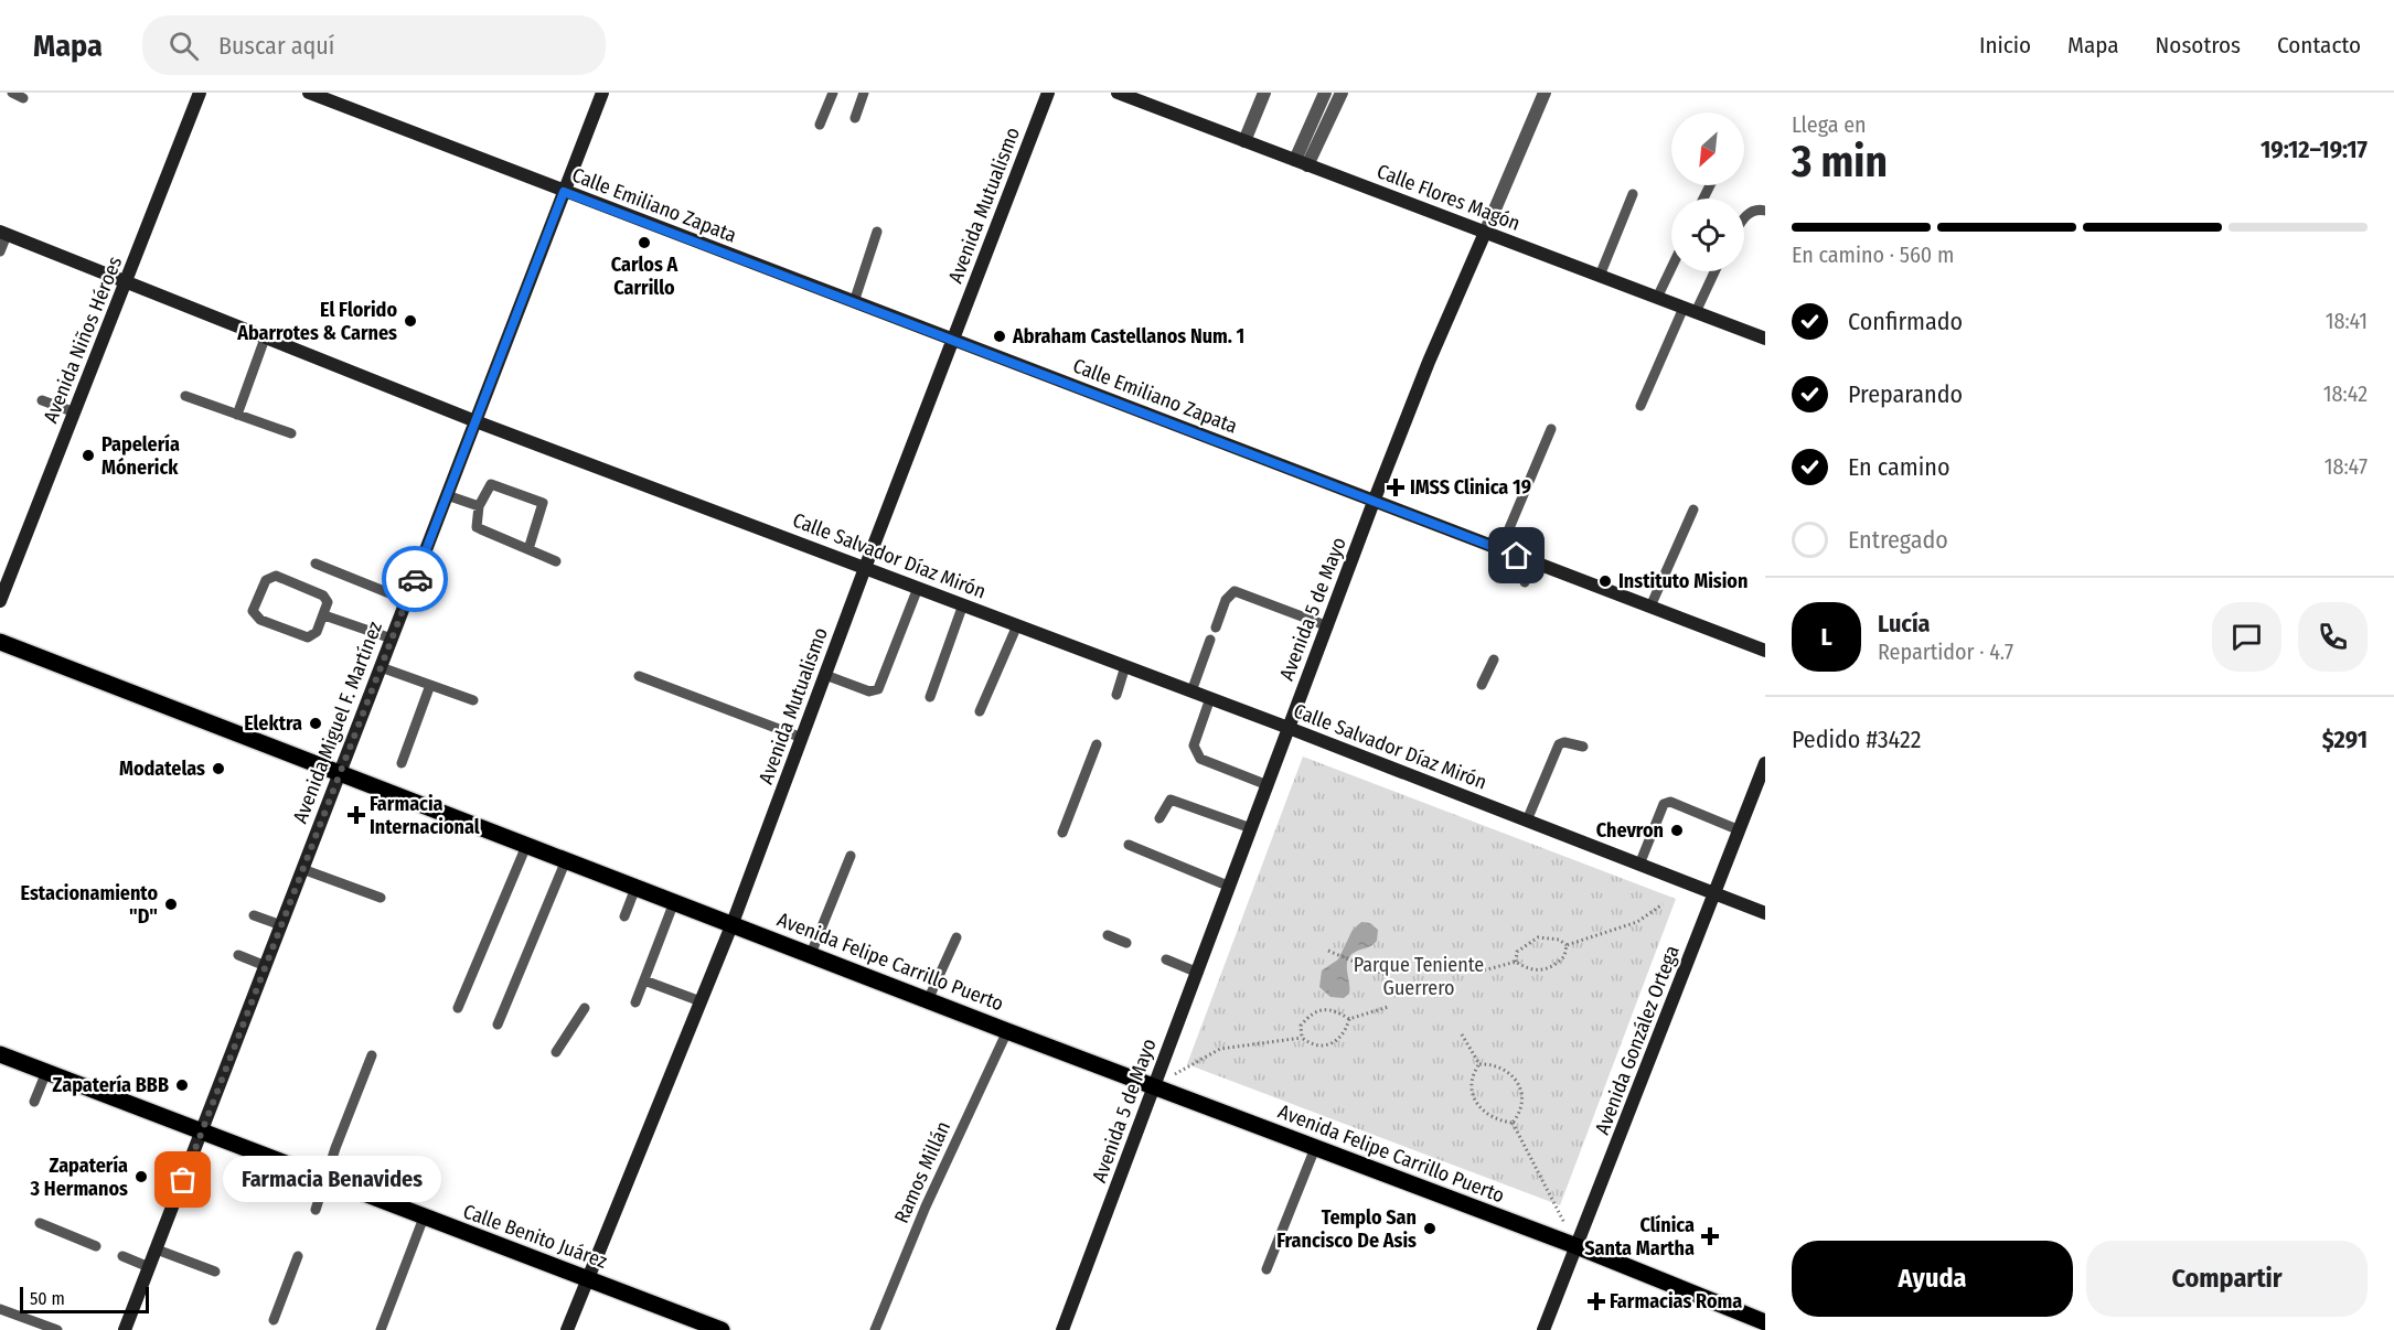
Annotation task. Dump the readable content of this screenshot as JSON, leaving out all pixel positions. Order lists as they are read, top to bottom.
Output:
{
  "streets": {
    "main road": ["Avenida Felipe Carrillo Puerto", "Calle Benito Juárez"],
    "street": [
      "Calle Flores Magón",
      "Calle Emiliano Zapata",
      "Avenida Mutualismo",
      "Avenida Niños Héroes",
      "Calle Salvador Díaz Mirón",
      "Avenida 5 de Mayo",
      "Avenida Miguel F. Martínez",
      "Avenida González Ortega"
    ],
    "lane": ["Ramos Millán"]
  },
  "crossings": [
    ["Calle Flores Magón", "Avenida 5 de Mayo"],
    ["Calle Emiliano Zapata", "Avenida Mutualismo"],
    ["Calle Emiliano Zapata", "Avenida 5 de Mayo"],
    ["Calle Emiliano Zapata", "Avenida Miguel F. Martínez"],
    ["Avenida Mutualismo", "Calle Salvador Díaz Mirón"],
    ["Avenida Mutualismo", "Avenida Felipe Carrillo Puerto"],
    ["Avenida Mutualismo", "Calle Benito Juárez"],
    ["Avenida Niños Héroes", "Calle Salvador Díaz Mirón"],
    ["Calle Salvador Díaz Mirón", "Avenida 5 de Mayo"],
    ["Calle Salvador Díaz Mirón", "Avenida Miguel F. Martínez"],
    ["Calle Salvador Díaz Mirón", "Avenida González Ortega"],
    ["Avenida 5 de Mayo", "Avenida Felipe Carrillo Puerto"],
    ["Avenida Miguel F. Martínez", "Avenida Felipe Carrillo Puerto"],
    ["Avenida Miguel F. Martínez", "Calle Benito Juárez"],
    ["Avenida Felipe Carrillo Puerto", "Avenida González Ortega"],
    ["Avenida Felipe Carrillo Puerto", "Ramos Millán"]
  ],
  "parks": ["Parque Teniente Guerrero"],
  "places": {
    "other": [
      "Carlos A Carrillo",
      "El Florido Abarrotes & Carnes",
      "Abraham Castellanos Num. 1",
      "Papelería Mónerick",
      "Instituto Mision",
      "Elektra",
      "Modatelas",
      "Chevron",
      "Estacionamiento \"D\"",
      "Zapatería BBB",
      "Zapatería 3 Hermanos",
      "Farmacia Benavides",
      "Templo San Francisco De Asis"
    ],
    "health": [
      "IMSS Clinica 19",
      "Farmacia Internacional",
      "Clínica Santa Martha",
      "Farmacias Roma"
    ]
  },
  "scale_bar": "50 m",
  "north": "bottom left",
  "page": {
    "header": "Mapa",
    "search": "Buscar aquí",
    "nav": [
      "Inicio",
      "Mapa",
      "Nosotros",
      "Contacto"
    ],
    "heading": ["3 min", "Llega en", "19:12–19:17"],
    "panel": [
      "Lucía",
      "Repartidor · 4.7",
      "Pedido #3422",
      "$291"
    ],
    "bar": "En camino · 560 m",
    "list": [
      ["Confirmado", "18:41"],
      ["Preparando", "18:42"],
      ["En camino", "18:47"],
      "Entregado"
    ],
    "round": "L",
    "bubble": "Farmacia Benavides",
    "buttons": ["Ayuda", "Compartir"],
    "scale": "50 m"
  }
}
